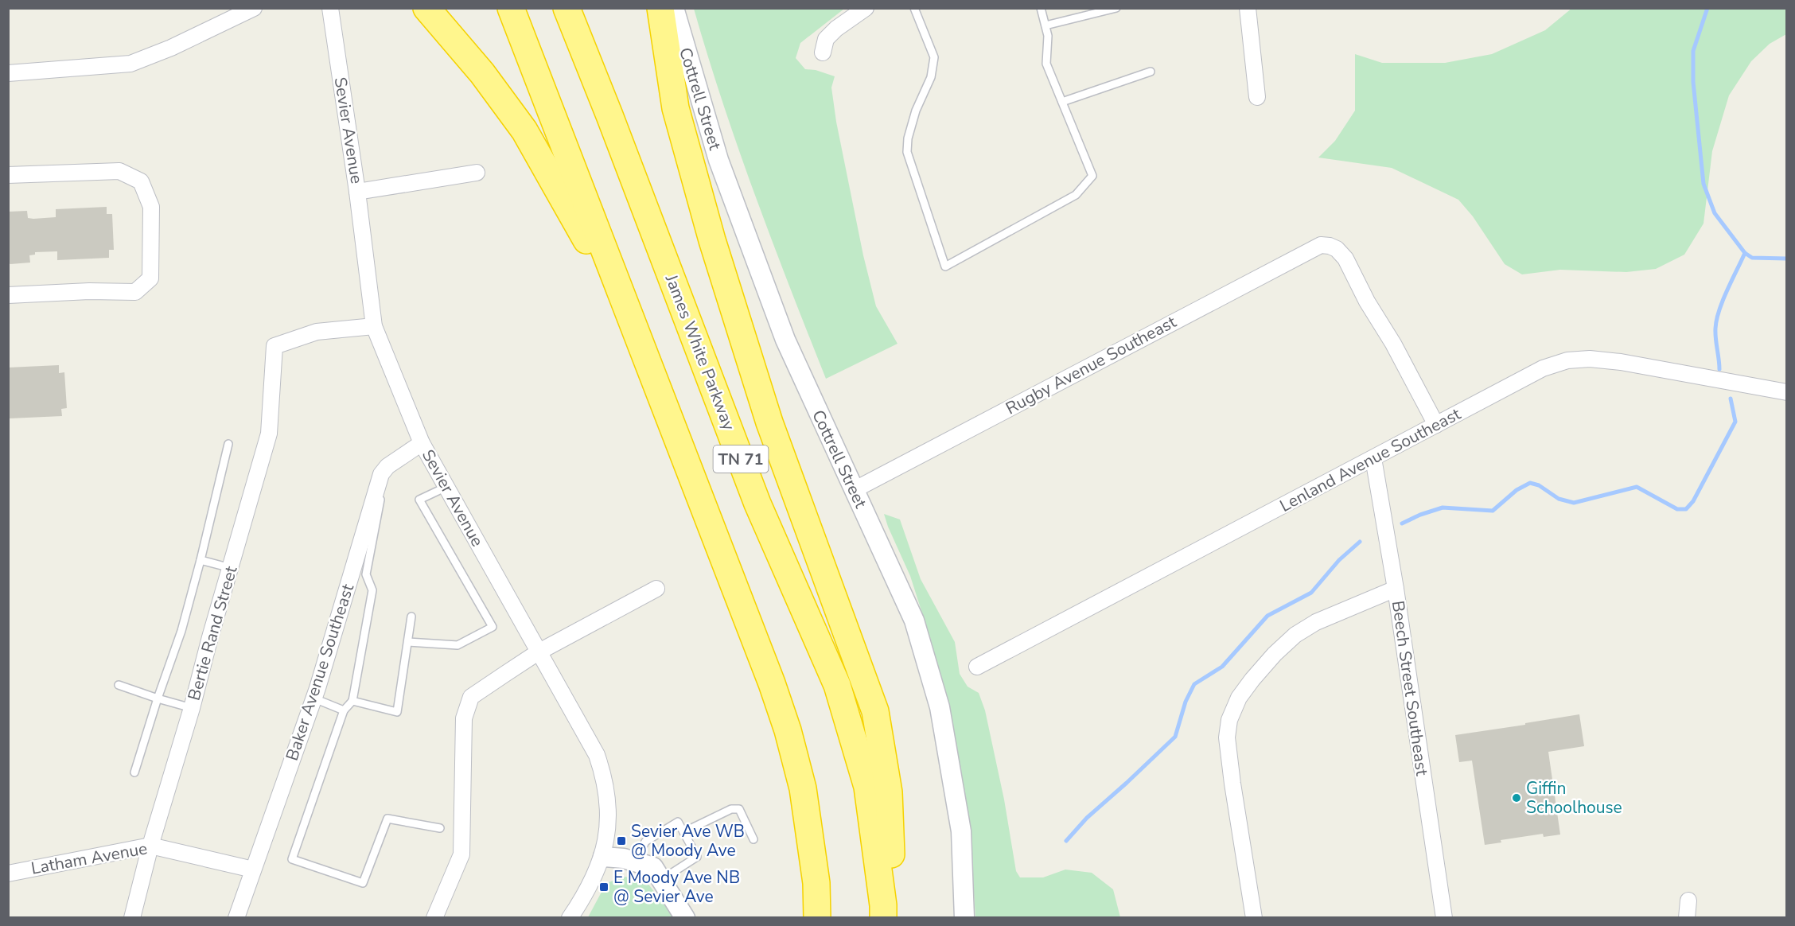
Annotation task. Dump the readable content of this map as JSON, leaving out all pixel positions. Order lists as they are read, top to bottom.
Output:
{
  "streets": {
    "highway": ["James White Parkway", "TN 71"],
    "street": [
      "Cottrell Street",
      "Sevier Avenue",
      "Rugby Avenue Southeast",
      "Lenland Avenue Southeast",
      "Bertie Rand Street",
      "Baker Avenue Southeast",
      "Beech Street Southeast",
      "Latham Avenue"
    ]
  },
  "crossings": [
    ["Cottrell Street", "Rugby Avenue Southeast"],
    ["Sevier Avenue", "Bertie Rand Street"],
    ["Rugby Avenue Southeast", "Lenland Avenue Southeast"],
    ["Lenland Avenue Southeast", "Beech Street Southeast"],
    ["Bertie Rand Street", "Latham Avenue"],
    ["Baker Avenue Southeast", "Latham Avenue"]
  ],
  "places": {
    "other": ["Giffin Schoolhouse"],
    "transit": ["Sevier Ave WB @ Moody Ave", "E Moody Ave NB @ Sevier Ave"]
  }
}
